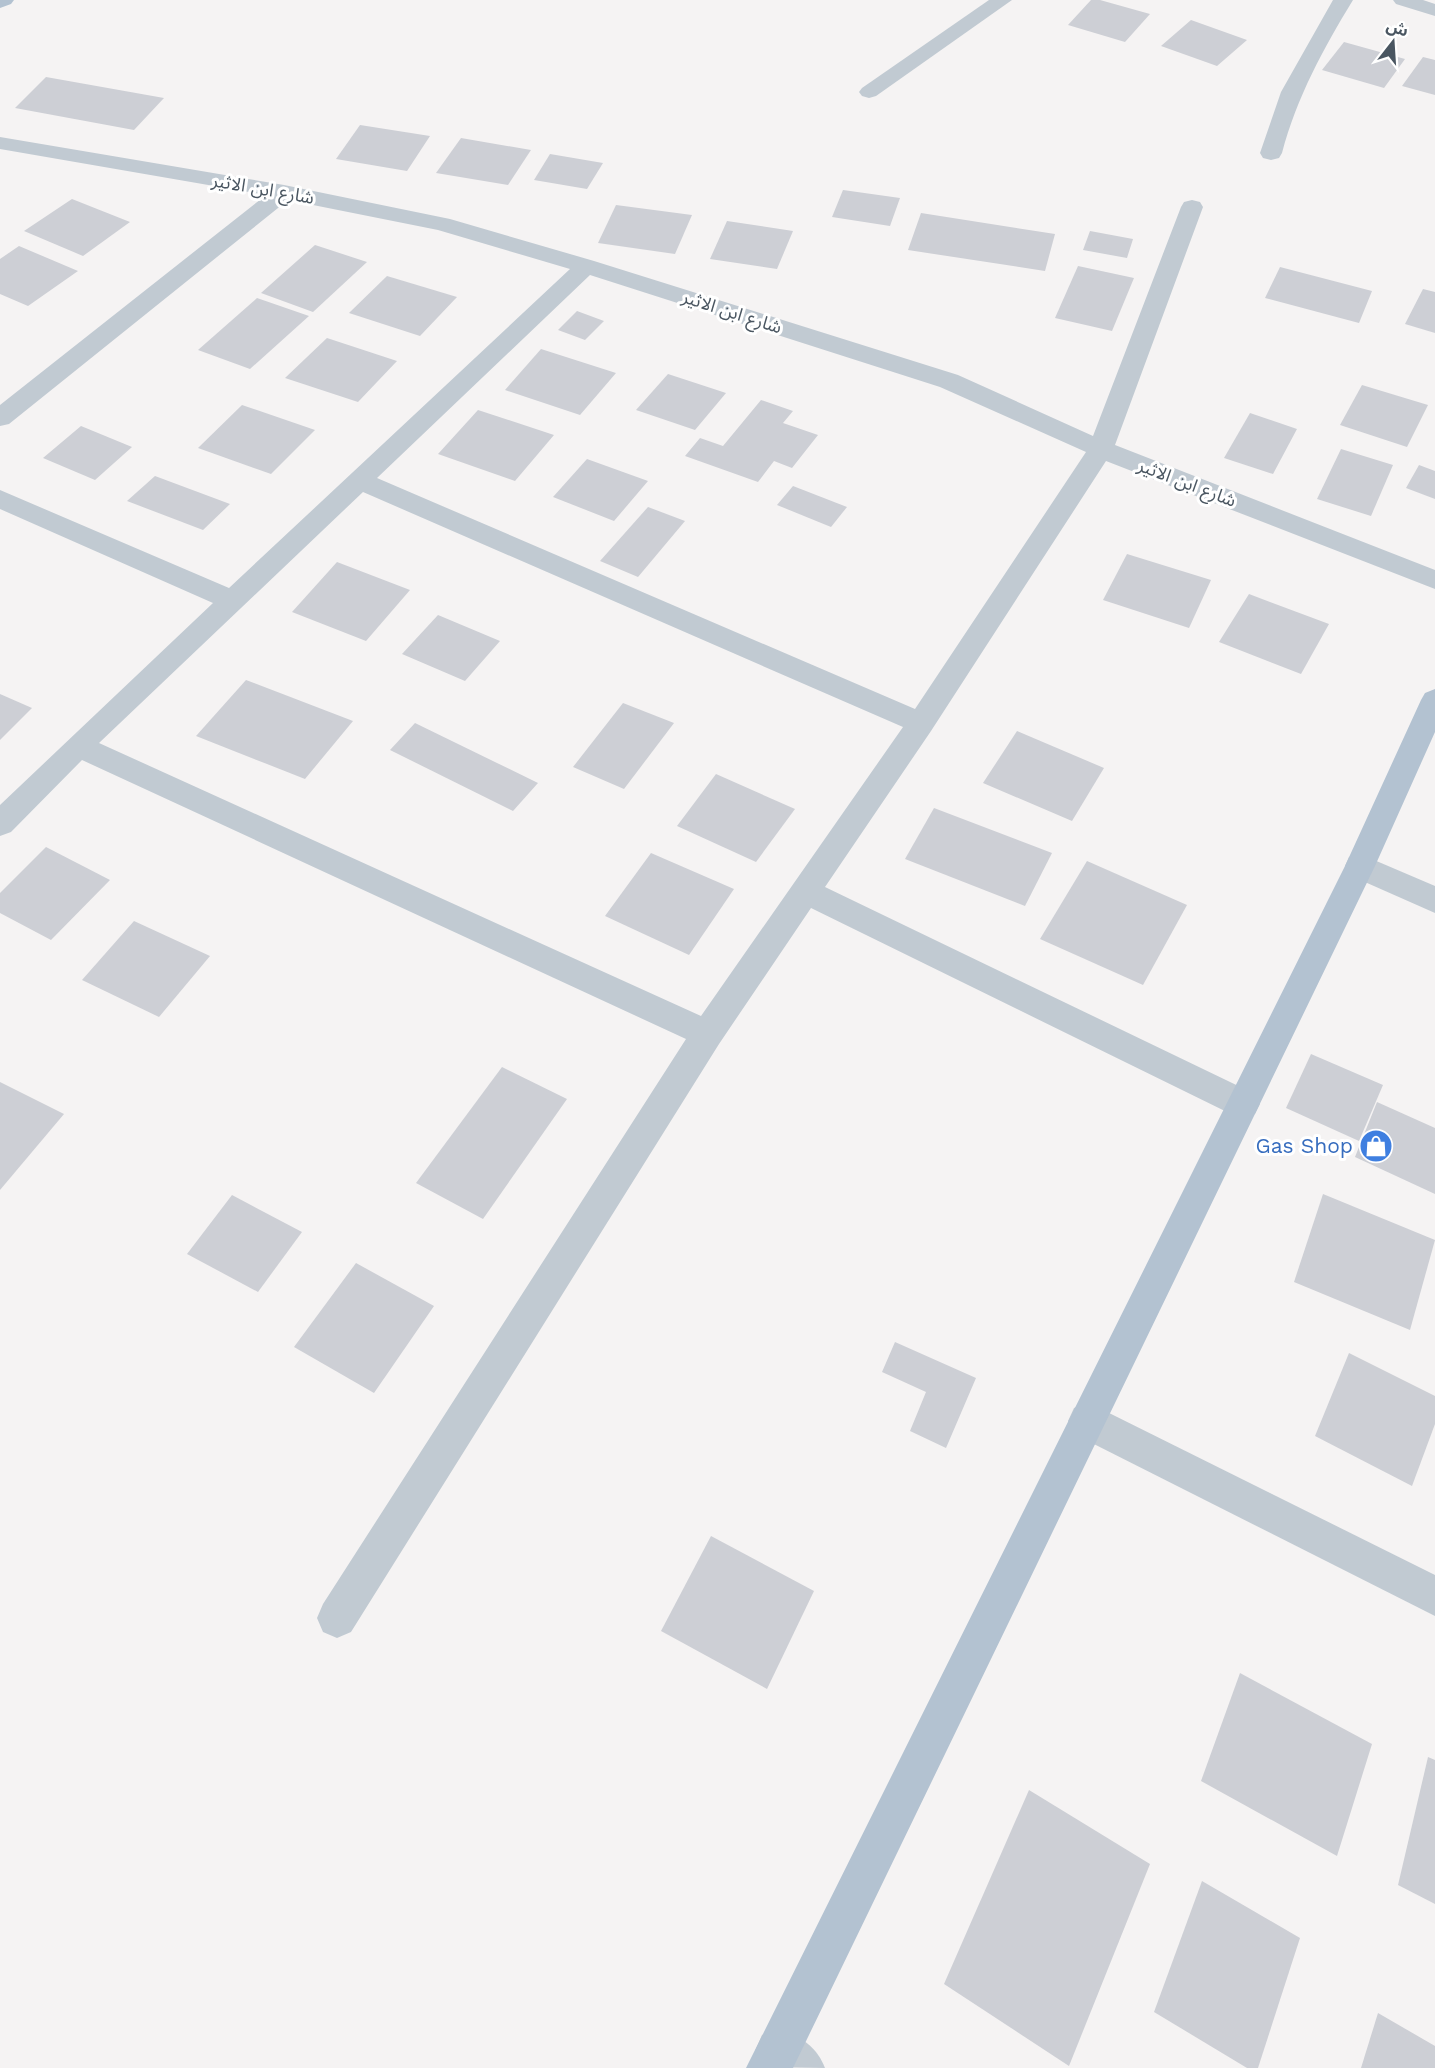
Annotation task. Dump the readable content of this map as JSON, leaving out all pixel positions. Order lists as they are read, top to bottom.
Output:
{
  "streets": {
    "street": ["شارع ابن الاثير"]
  },
  "places": {
    "shop": ["Gas Shop"]
  },
  "north": "top"
}
